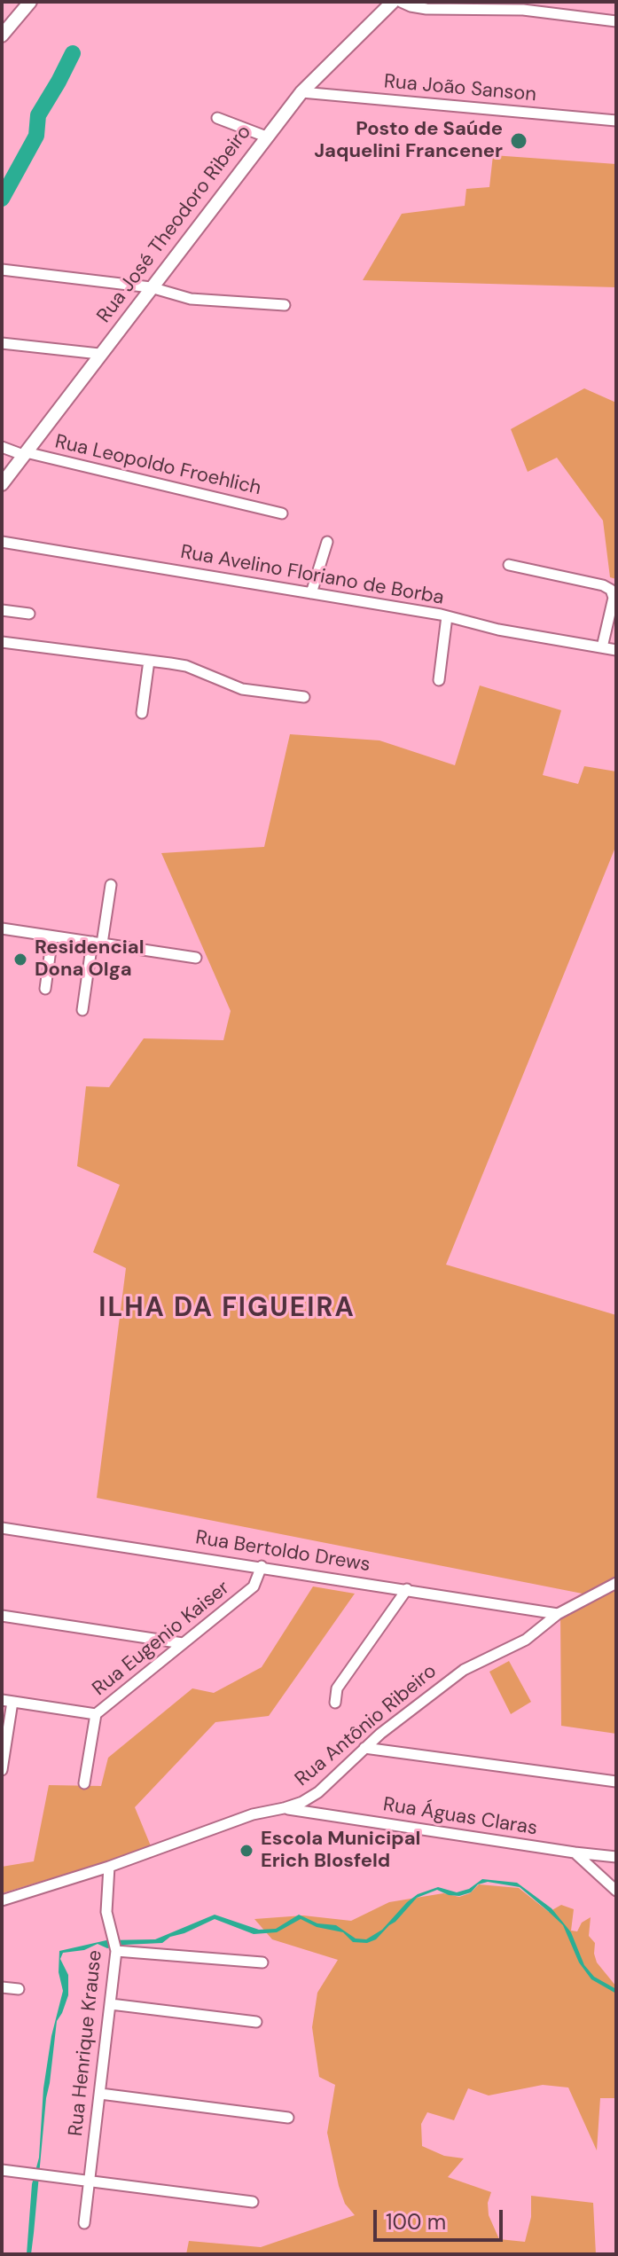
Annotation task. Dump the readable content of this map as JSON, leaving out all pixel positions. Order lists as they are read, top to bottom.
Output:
{
  "streets": {
    "main road": ["Rua José Theodoro Ribeiro"],
    "street": [
      "Rua João Sanson",
      "Rua Leopoldo Froehlich",
      "Rua Avelino Floriano de Borba",
      "Rua Bertoldo Drews",
      "Rua Eugenio Kaiser",
      "Rua Antônio Ribeiro",
      "Rua Águas Claras",
      "Rua Henrique Krause"
    ]
  },
  "crossings": [
    ["Rua João Sanson", "Rua José Theodoro Ribeiro"],
    ["Rua José Theodoro Ribeiro", "Rua Leopoldo Froehlich"],
    ["Rua Bertoldo Drews", "Rua Eugenio Kaiser"],
    ["Rua Bertoldo Drews", "Rua Antônio Ribeiro"],
    ["Rua Antônio Ribeiro", "Rua Águas Claras"],
    ["Rua Antônio Ribeiro", "Rua Henrique Krause"]
  ],
  "districts": ["ILHA DA FIGUEIRA"],
  "places": ["Posto de Saúde Jaquelini Francener", "Residencial Dona Olga", "Escola Municipal Erich Blosfeld"],
  "scale_bar": "100 m"
}
